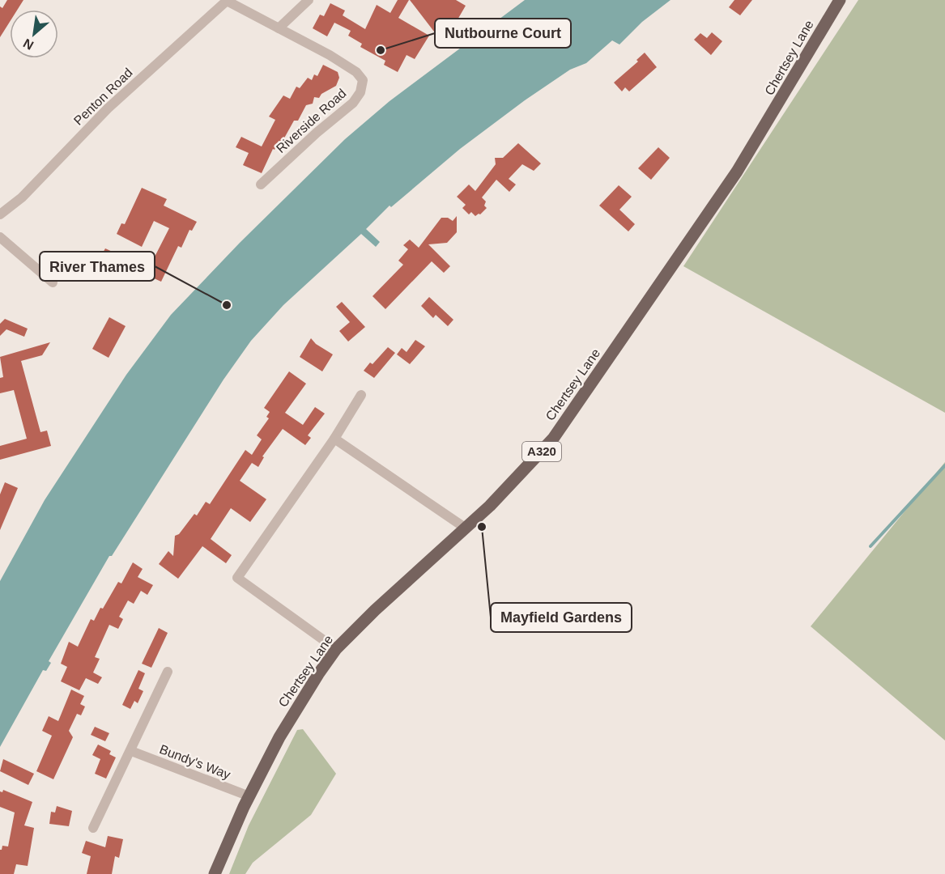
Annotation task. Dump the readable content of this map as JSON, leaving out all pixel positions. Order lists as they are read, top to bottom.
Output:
{
  "streets": {
    "main road": ["Chertsey Lane", "A320"],
    "street": ["Penton Road", "Riverside Road", "Bundy's Way"]
  },
  "crossings": [
    ["Chertsey Lane", "Bundy's Way"],
    ["Penton Road", "Riverside Road"]
  ],
  "places": ["Nutbourne Court", "River Thames", "Mayfield Gardens"],
  "north": "bottom left"
}
